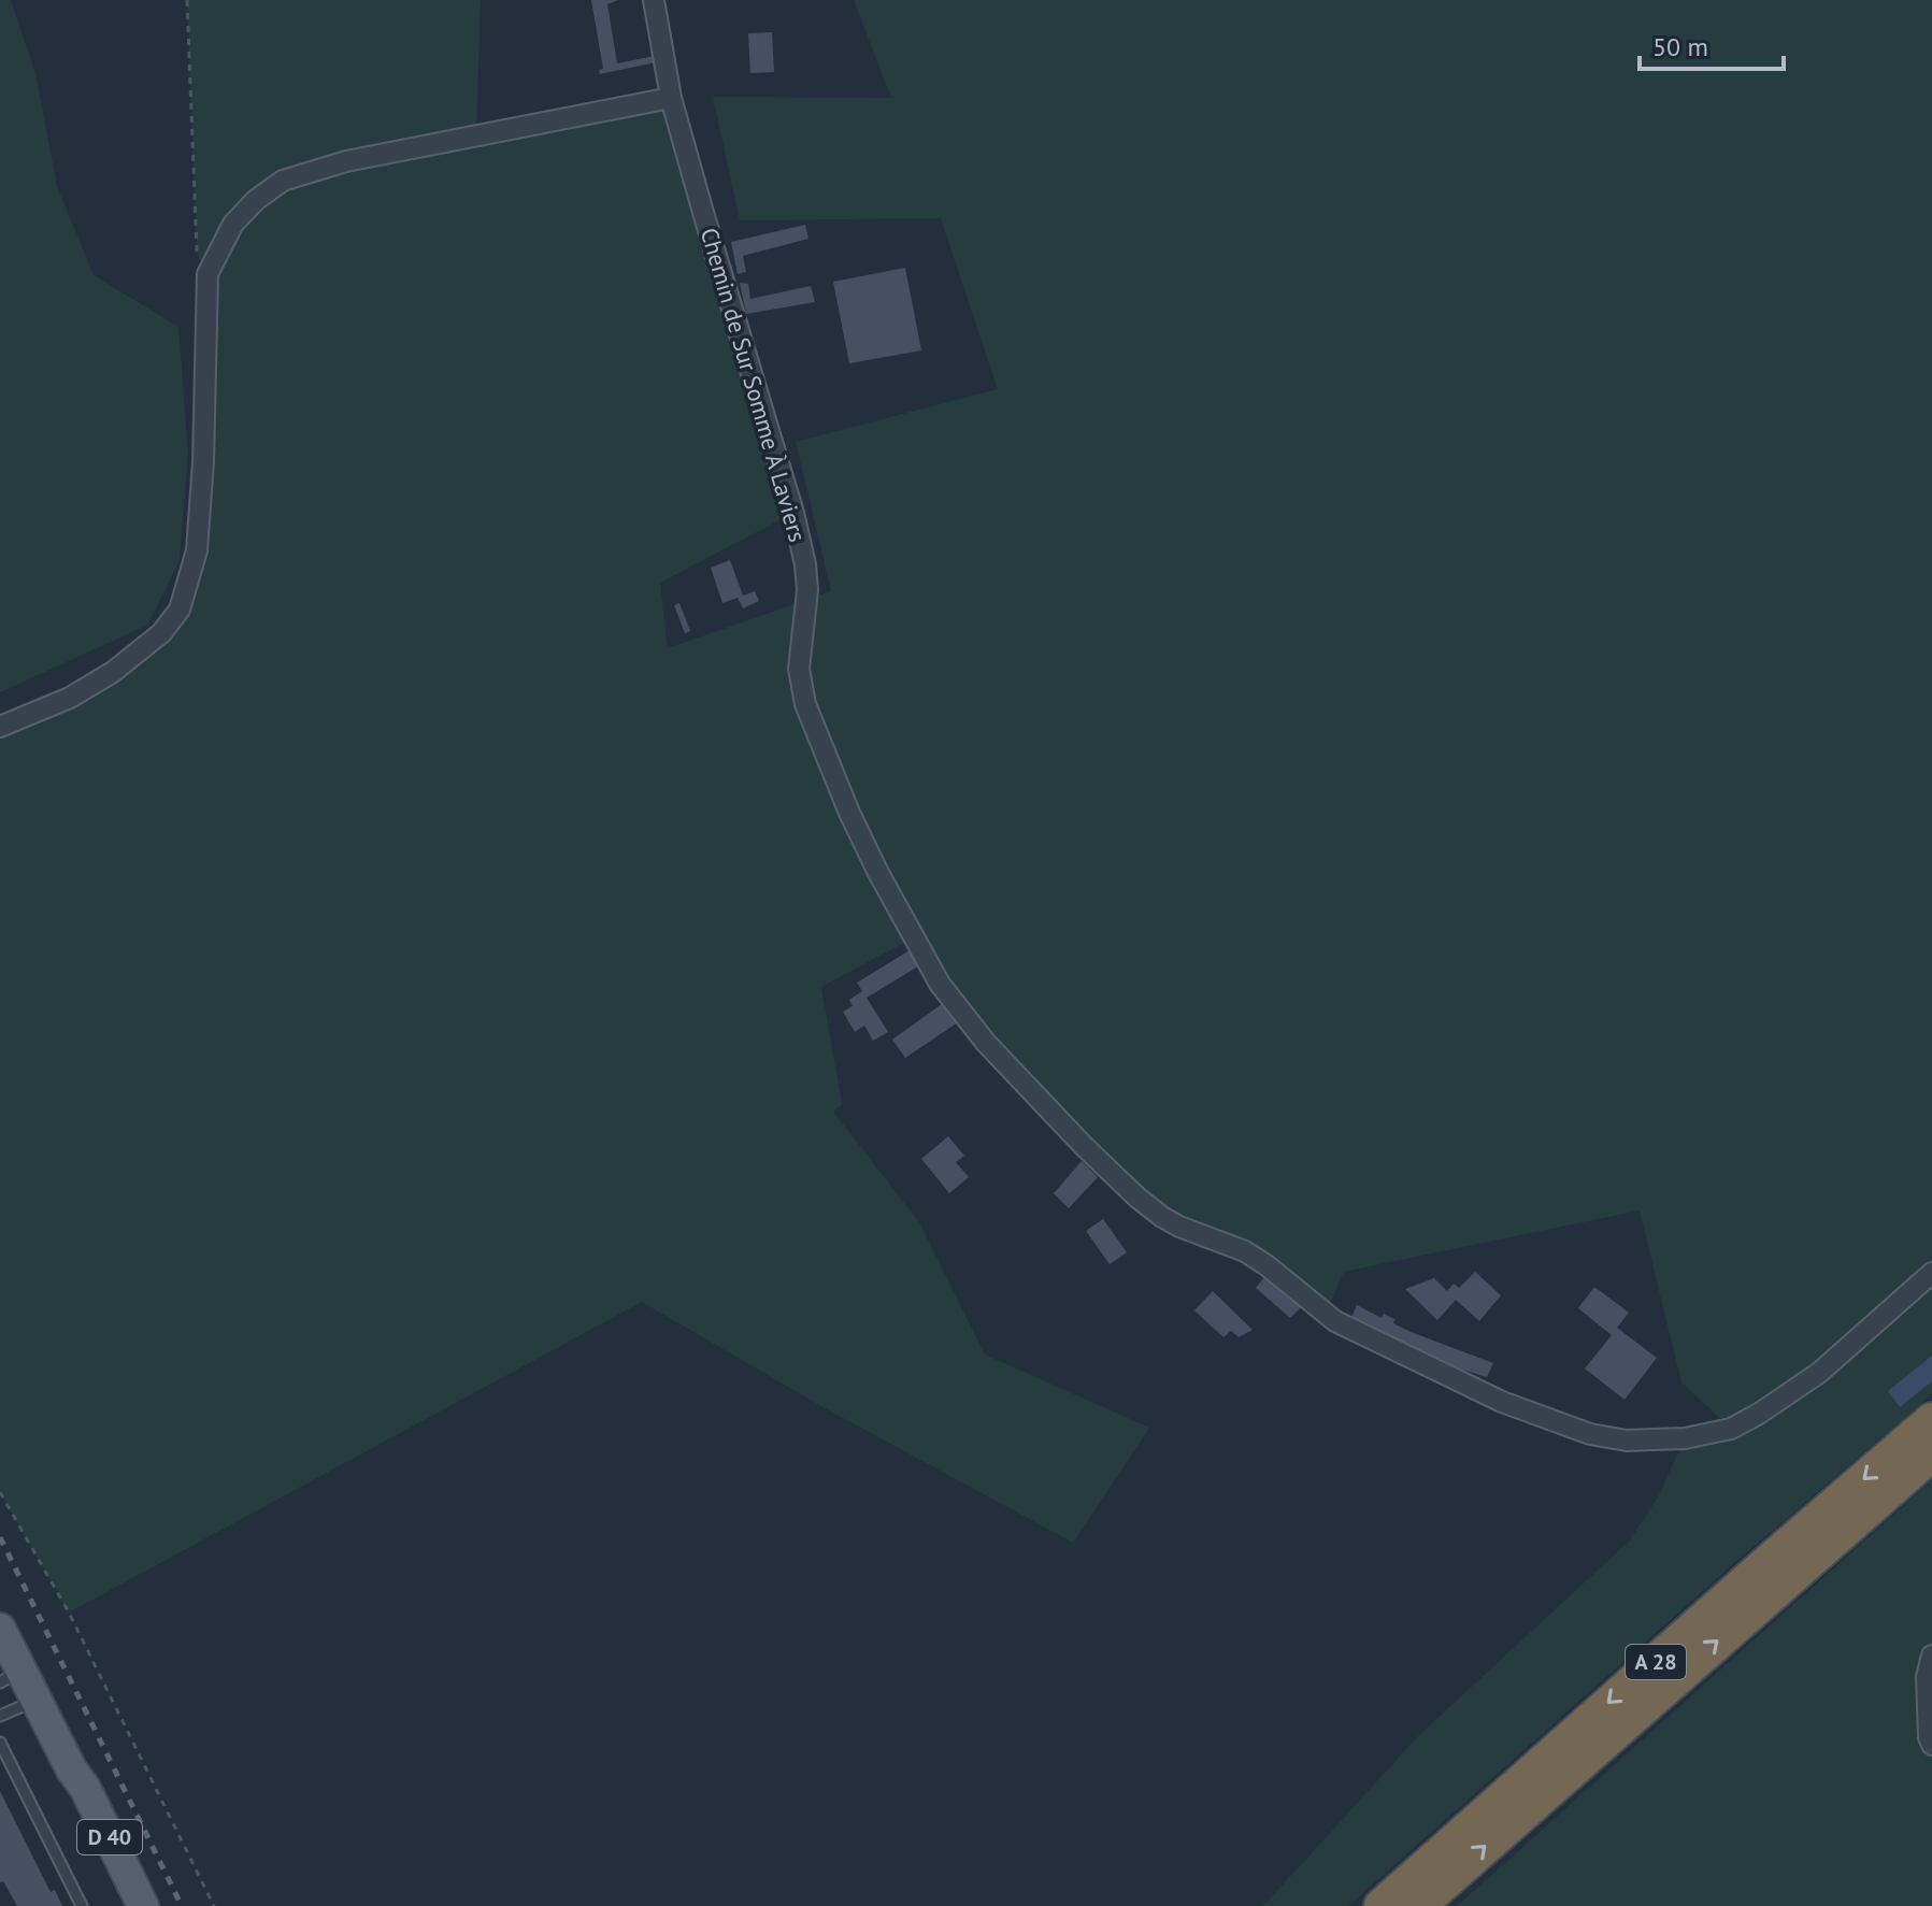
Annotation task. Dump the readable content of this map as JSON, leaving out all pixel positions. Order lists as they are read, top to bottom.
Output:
{
  "streets": {
    "highway": ["A 28"],
    "main road": ["D 40"],
    "street": ["Chemin de Sur Somme À Laviers"]
  },
  "scale_bar": "50 m"
}
